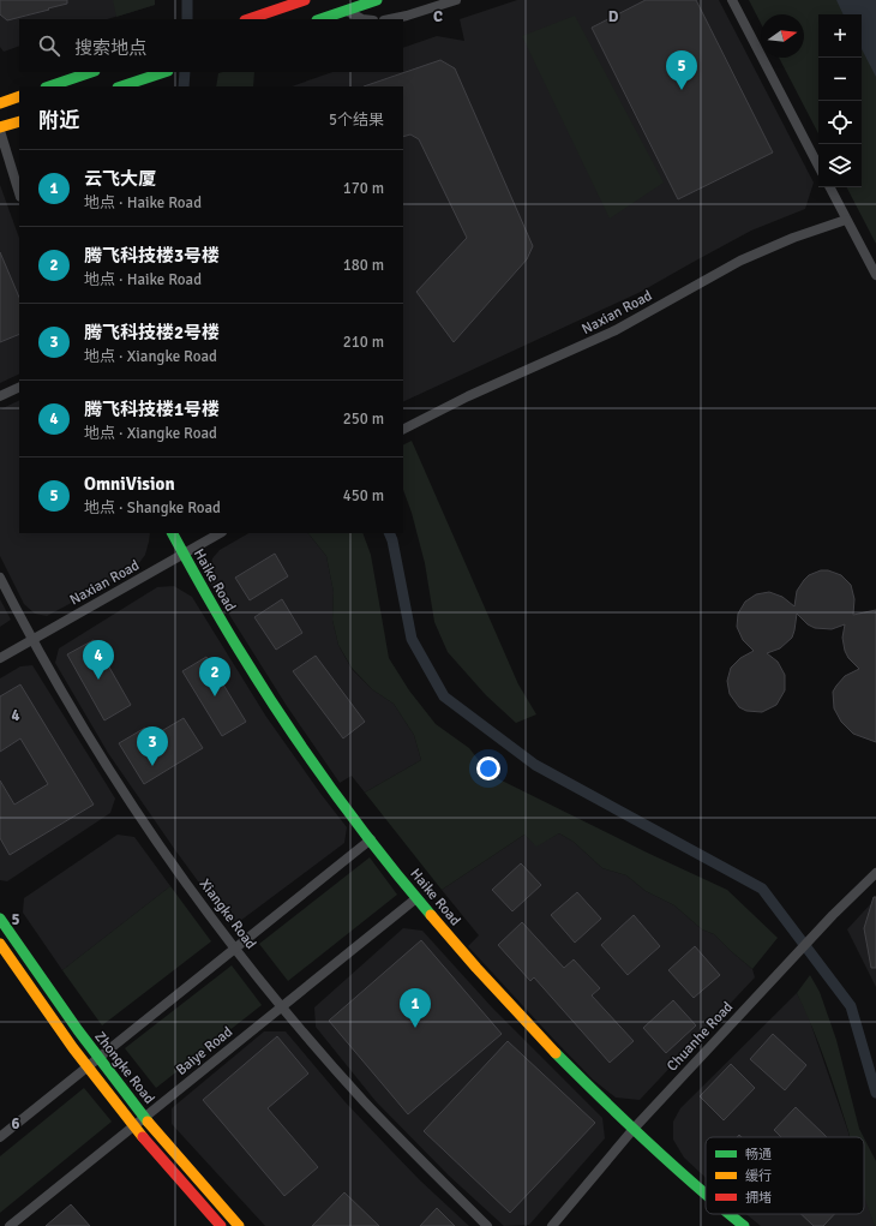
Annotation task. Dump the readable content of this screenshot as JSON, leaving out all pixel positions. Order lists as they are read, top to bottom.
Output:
{
  "streets": {
    "street": [
      "Naxian Road",
      "Haike Road",
      "Xiangke Road",
      "Chuanhe Road",
      "Baiye Road",
      "Zhongke Road"
    ]
  },
  "crossings": [
    ["Naxian Road", "Haike Road"],
    ["Naxian Road", "Xiangke Road"],
    ["Haike Road", "Chuanhe Road"],
    ["Haike Road", "Baiye Road"],
    ["Xiangke Road", "Baiye Road"],
    ["Baiye Road", "Zhongke Road"]
  ],
  "legend": ["畅通", "缓行", "拥堵"],
  "north": "right",
  "page": {
    "map_buttons": ["+", "−"],
    "search": "搜索地点",
    "pins": [
      "5",
      "4",
      "2",
      "3",
      "1"
    ],
    "heading": ["附近", "5个结果"],
    "list": [
      {
        "mark": "1",
        "name": "云飞大厦",
        "note": "地点 · Haike Road",
        "value": "170 m"
      },
      {
        "mark": "2",
        "name": "腾飞科技楼3号楼",
        "note": "地点 · Haike Road",
        "value": "180 m"
      },
      {
        "mark": "3",
        "name": "腾飞科技楼2号楼",
        "note": "地点 · Xiangke Road",
        "value": "210 m"
      },
      {
        "mark": "4",
        "name": "腾飞科技楼1号楼",
        "note": "地点 · Xiangke Road",
        "value": "250 m"
      },
      {
        "mark": "5",
        "name": "OmniVision",
        "note": "地点 · Shangke Road",
        "value": "450 m"
      }
    ]
  },
  "grid": {
    "columns": ["C", "D"],
    "rows": ["4", "5", "6"]
  }
}
